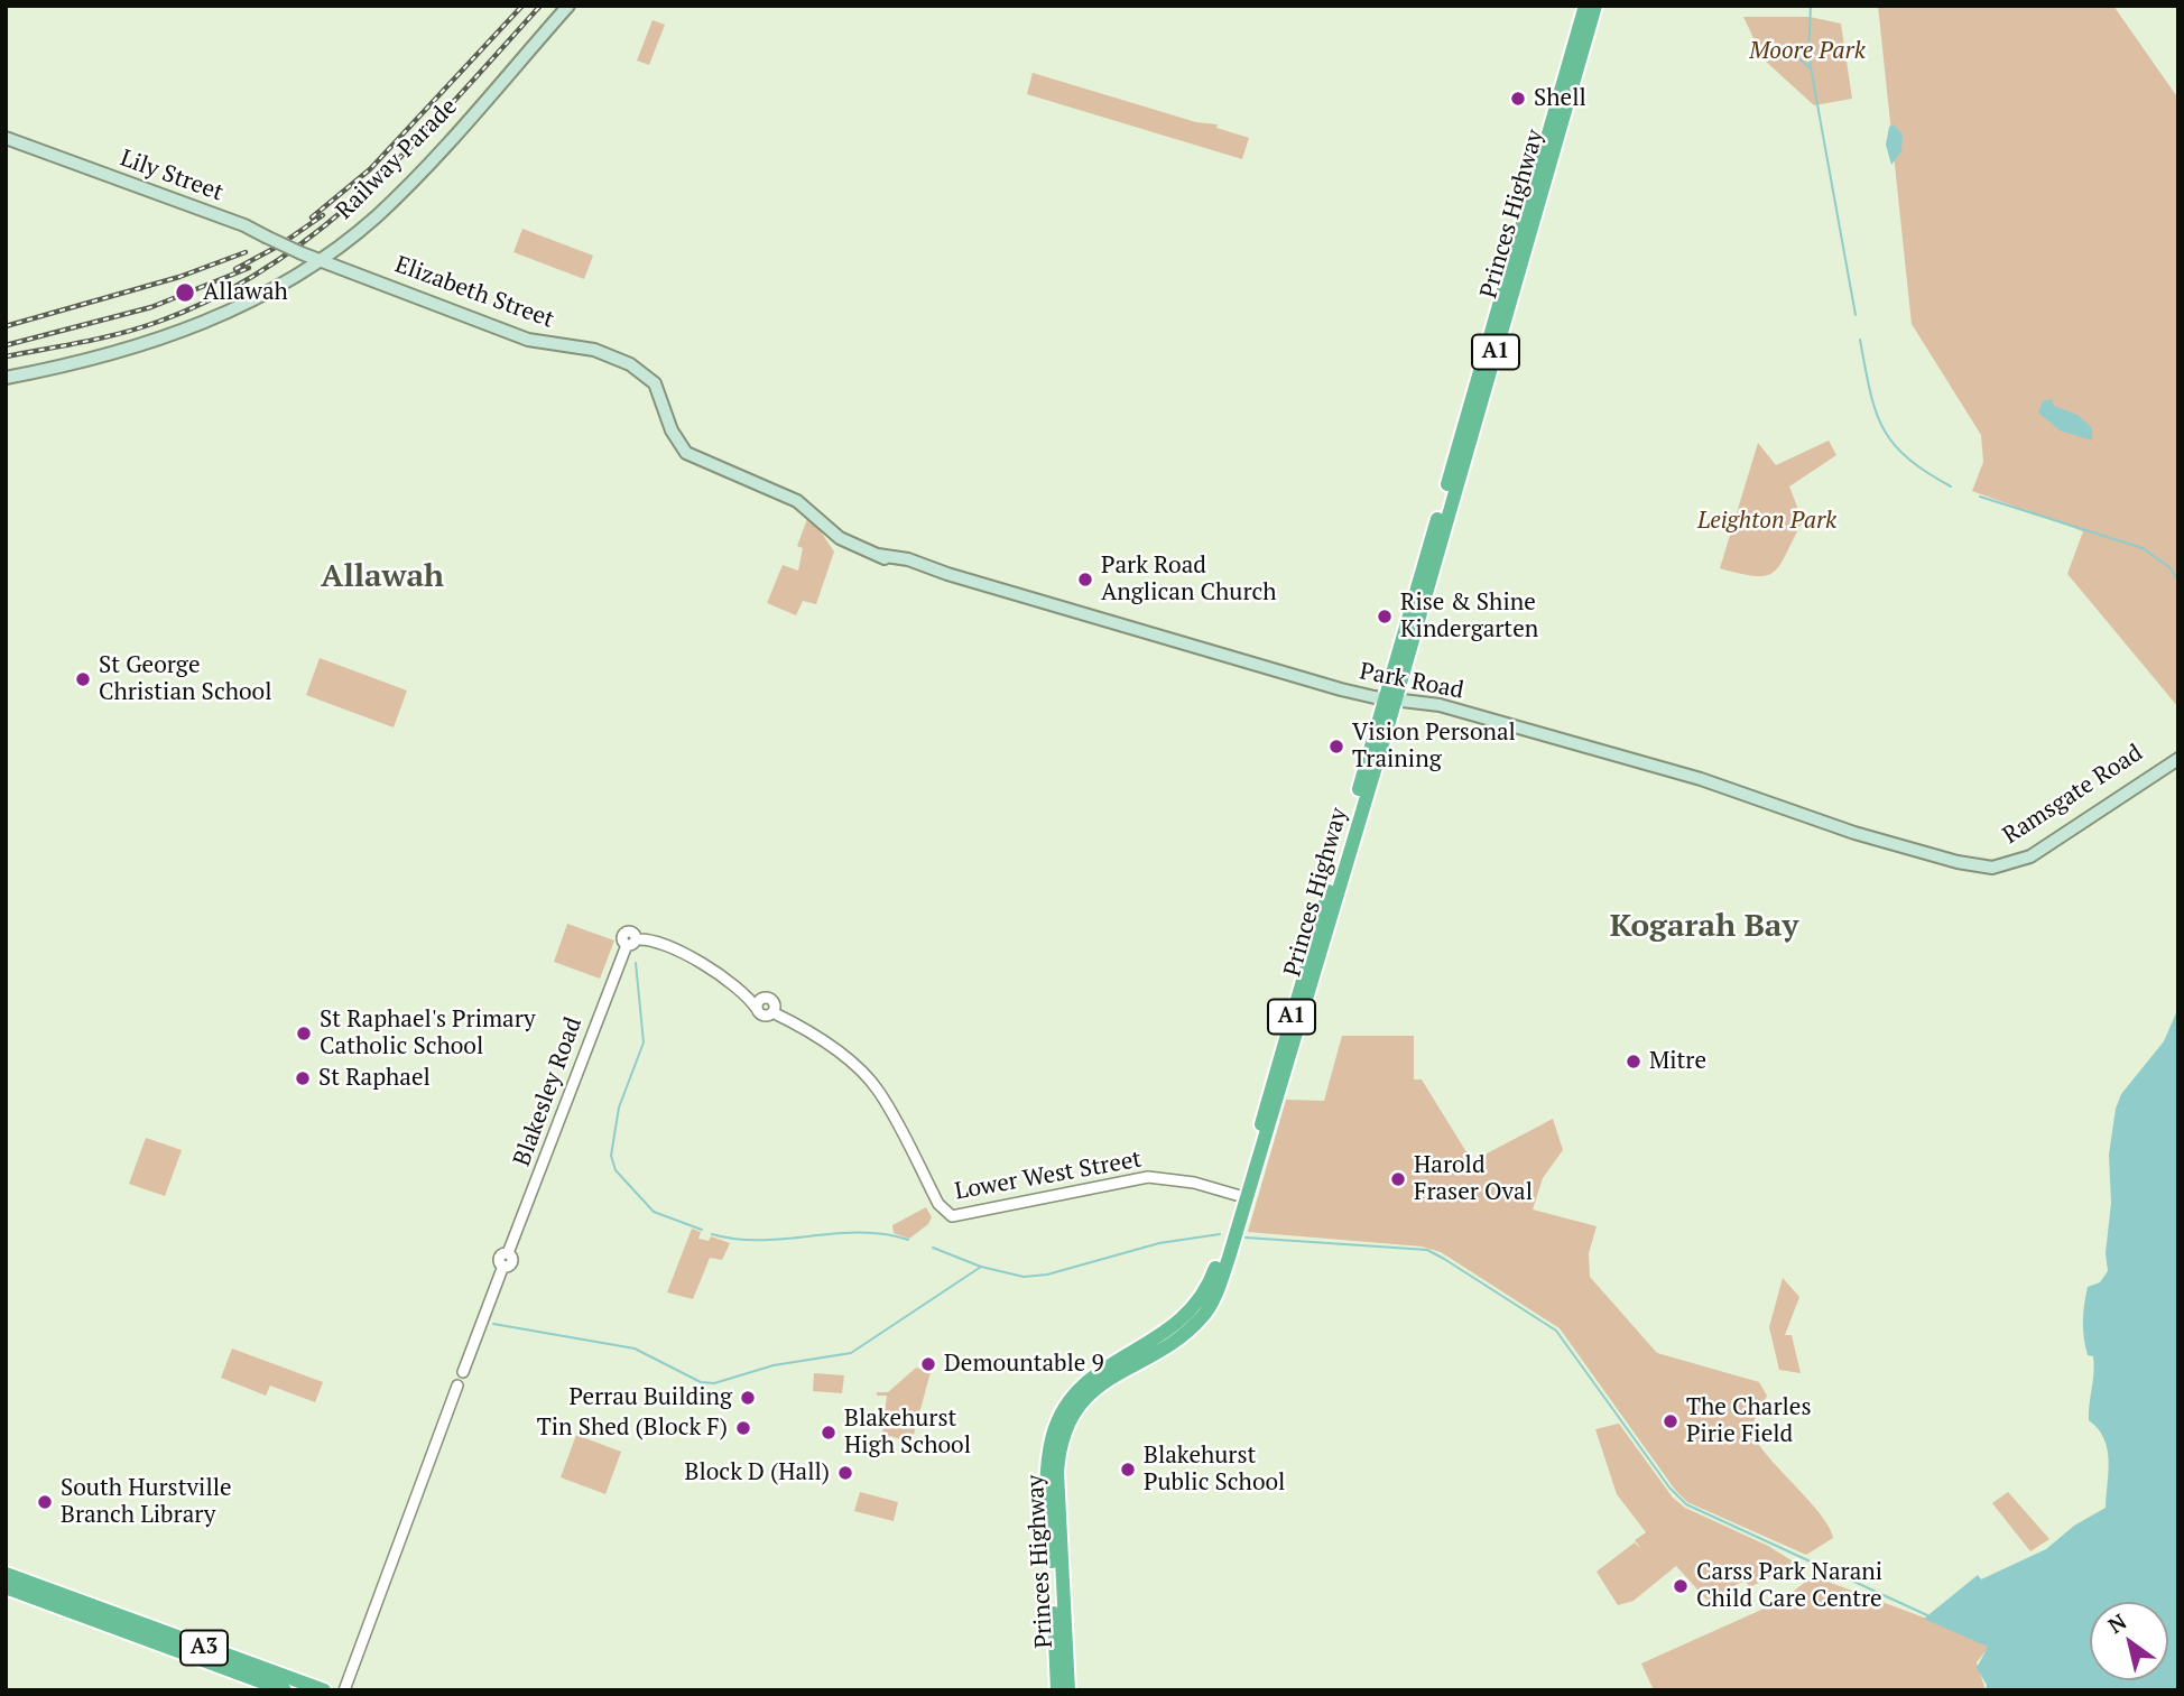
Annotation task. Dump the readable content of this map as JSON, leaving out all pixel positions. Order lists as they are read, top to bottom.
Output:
{
  "streets": {
    "highway": ["Princes Highway", "A1", "A3"],
    "main road": [
      "Railway Parade",
      "Lily Street",
      "Elizabeth Street",
      "Park Road",
      "Ramsgate Road"
    ],
    "street": ["Blakesley Road", "Lower West Street"]
  },
  "crossings": [
    ["Railway Parade", "Lily Street"],
    ["Railway Parade", "Elizabeth Street"],
    ["Lily Street", "Elizabeth Street"],
    ["Princes Highway", "Park Road"],
    ["Princes Highway", "Lower West Street"],
    ["Elizabeth Street", "Park Road"],
    ["Park Road", "Ramsgate Road"]
  ],
  "districts": ["Allawah", "Kogarah Bay"],
  "parks": ["Moore Park", "Leighton Park"],
  "places": [
    "Shell",
    "Allawah",
    "Park Road Anglican Church",
    "Rise & Shine Kindergarten",
    "St George Christian School",
    "Vision Personal Training",
    "St Raphael's Primary Catholic School",
    "Mitre",
    "St Raphael",
    "Harold Fraser Oval",
    "Demountable 9",
    "Perrau Building",
    "The Charles Pirie Field",
    "Tin Shed (Block F)",
    "Blakehurst High School",
    "Blakehurst Public School",
    "Block D (Hall)",
    "South Hurstville Branch Library",
    "Carss Park Narani Child Care Centre"
  ],
  "north": "top left"
}
